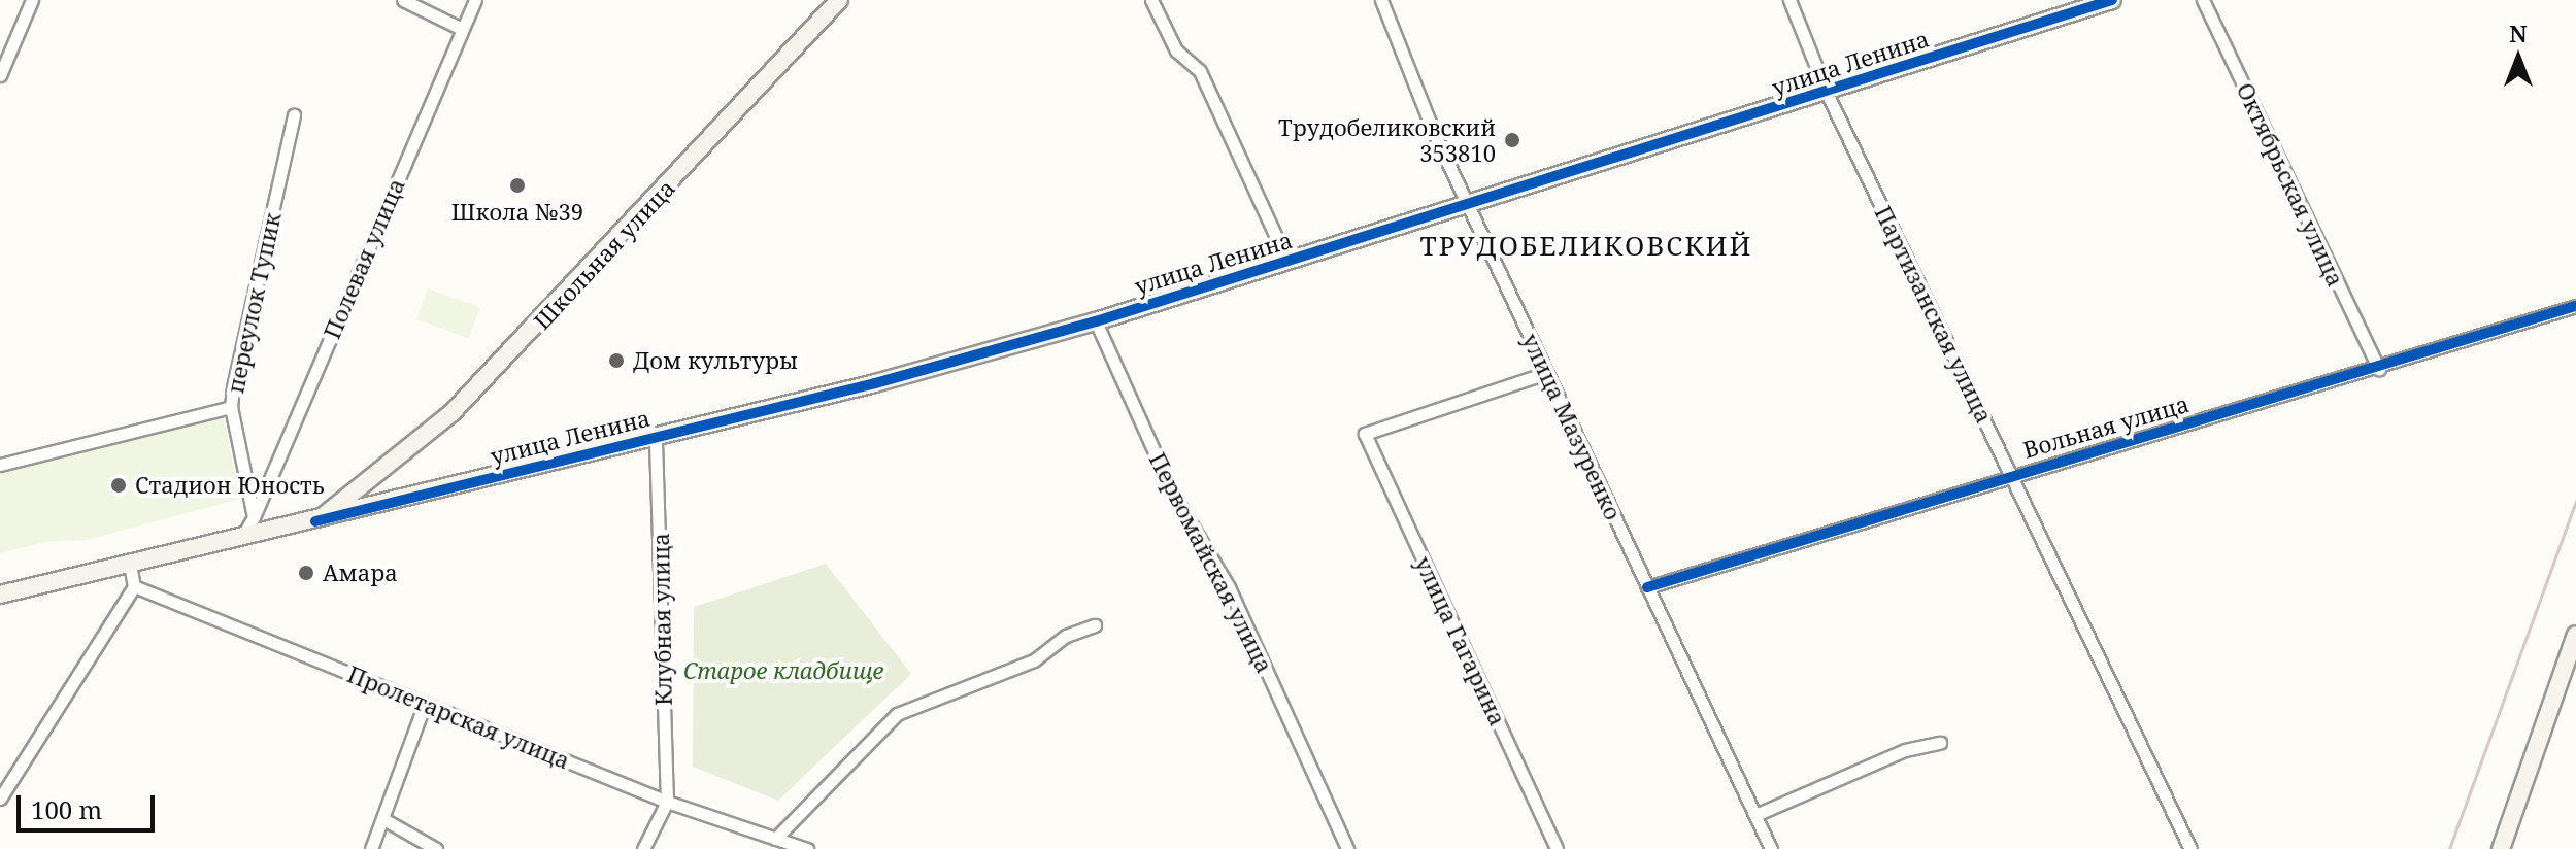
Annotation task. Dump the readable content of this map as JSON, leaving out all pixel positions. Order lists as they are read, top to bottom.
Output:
{
  "streets": {
    "street": [
      "улица Ленина",
      "Октябрьская улица",
      "Школьная улица",
      "Полевая улица",
      "переулок Тупик",
      "Партизанская улица",
      "улица Мазуренко",
      "Вольная улица",
      "Первомайская улица",
      "Клубная улица",
      "улица Гагарина",
      "Пролетарская улица"
    ]
  },
  "crossings": [
    ["улица Ленина", "Школьная улица"],
    ["улица Ленина", "Партизанская улица"],
    ["улица Ленина", "улица Мазуренко"],
    ["улица Ленина", "Первомайская улица"],
    ["улица Ленина", "Клубная улица"],
    ["Октябрьская улица", "Вольная улица"],
    ["Полевая улица", "переулок Тупик"],
    ["Партизанская улица", "Вольная улица"],
    ["улица Мазуренко", "Вольная улица"],
    ["улица Мазуренко", "улица Гагарина"],
    ["Клубная улица", "Пролетарская улица"]
  ],
  "districts": ["ТРУДОБЕЛИКОВСКИЙ"],
  "parks": ["Старое кладбище"],
  "places": [
    "Трудобеликовский 353810",
    "Школа №39",
    "Дом культуры",
    "Стадион Юность",
    "Амара"
  ],
  "scale_bar": "100 m",
  "north": "top"
}
